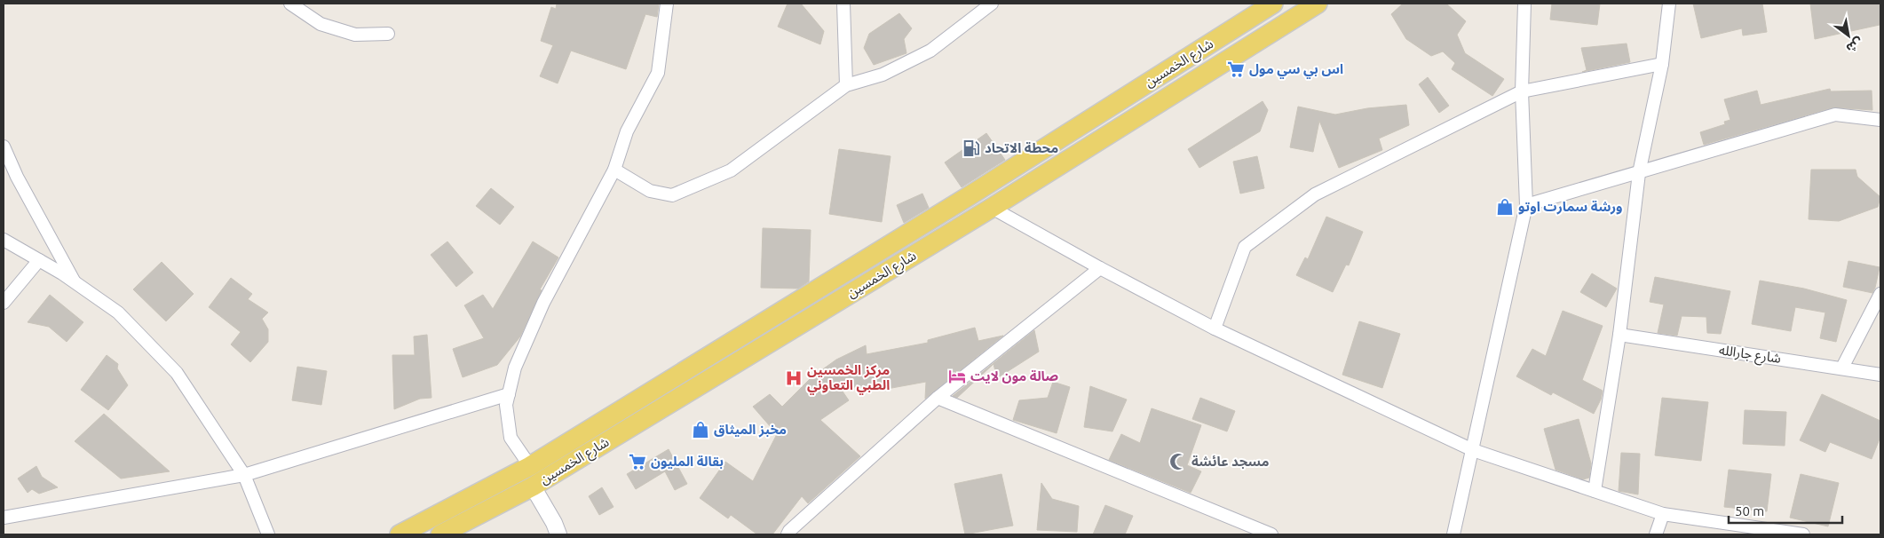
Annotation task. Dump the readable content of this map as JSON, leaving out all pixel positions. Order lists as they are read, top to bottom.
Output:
{
  "streets": {
    "main road": ["شارع الخمسين"],
    "street": ["شارع جارالله"]
  },
  "places": {
    "supermarket": ["اس بي سي مول", "بقالة المليون"],
    "fuel station": ["محطة الاتحاد"],
    "shop": ["ورشة سمارت اوتو", "مخبز الميثاق"],
    "hotel": ["صالة مون لايت"],
    "hospital": ["مركز الخمسين الطبي التعاوني"],
    "mosque": ["مسجد عائشة"]
  },
  "scale_bar": "50 m",
  "north": "bottom right"
}
